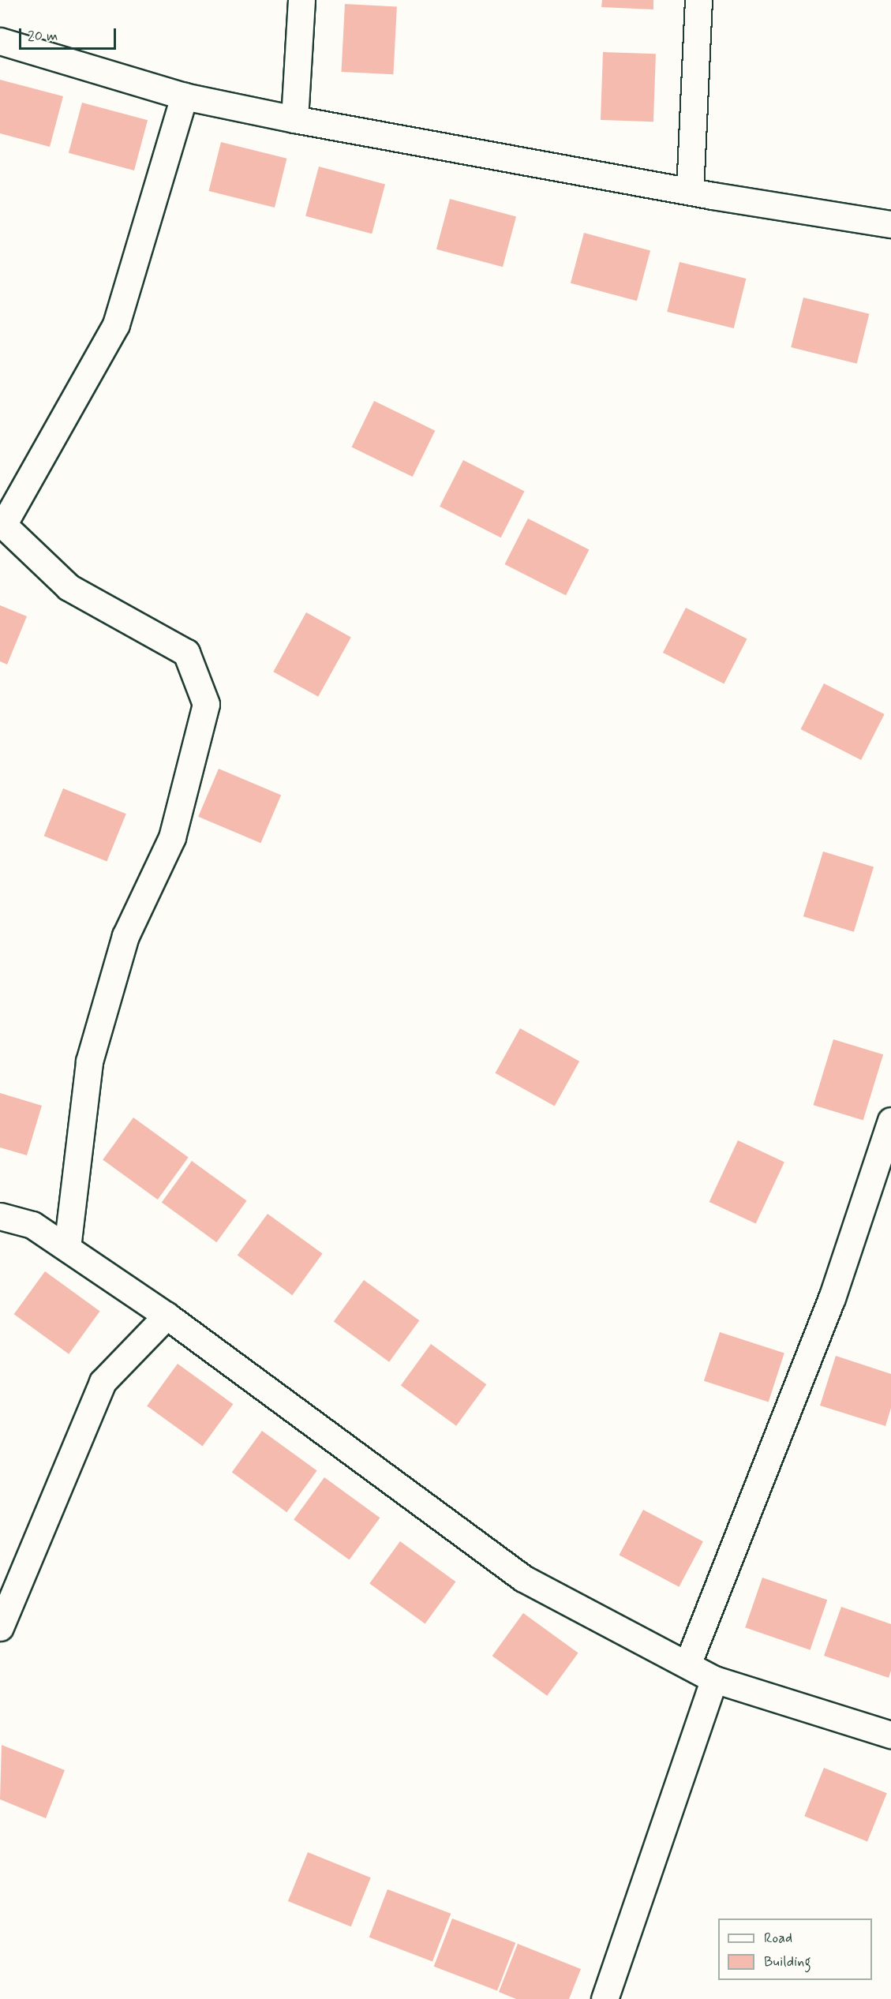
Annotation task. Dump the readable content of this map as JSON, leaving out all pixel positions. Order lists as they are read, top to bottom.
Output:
{
  "legend": ["Road", "Building"],
  "scale_bar": "20 m"
}
